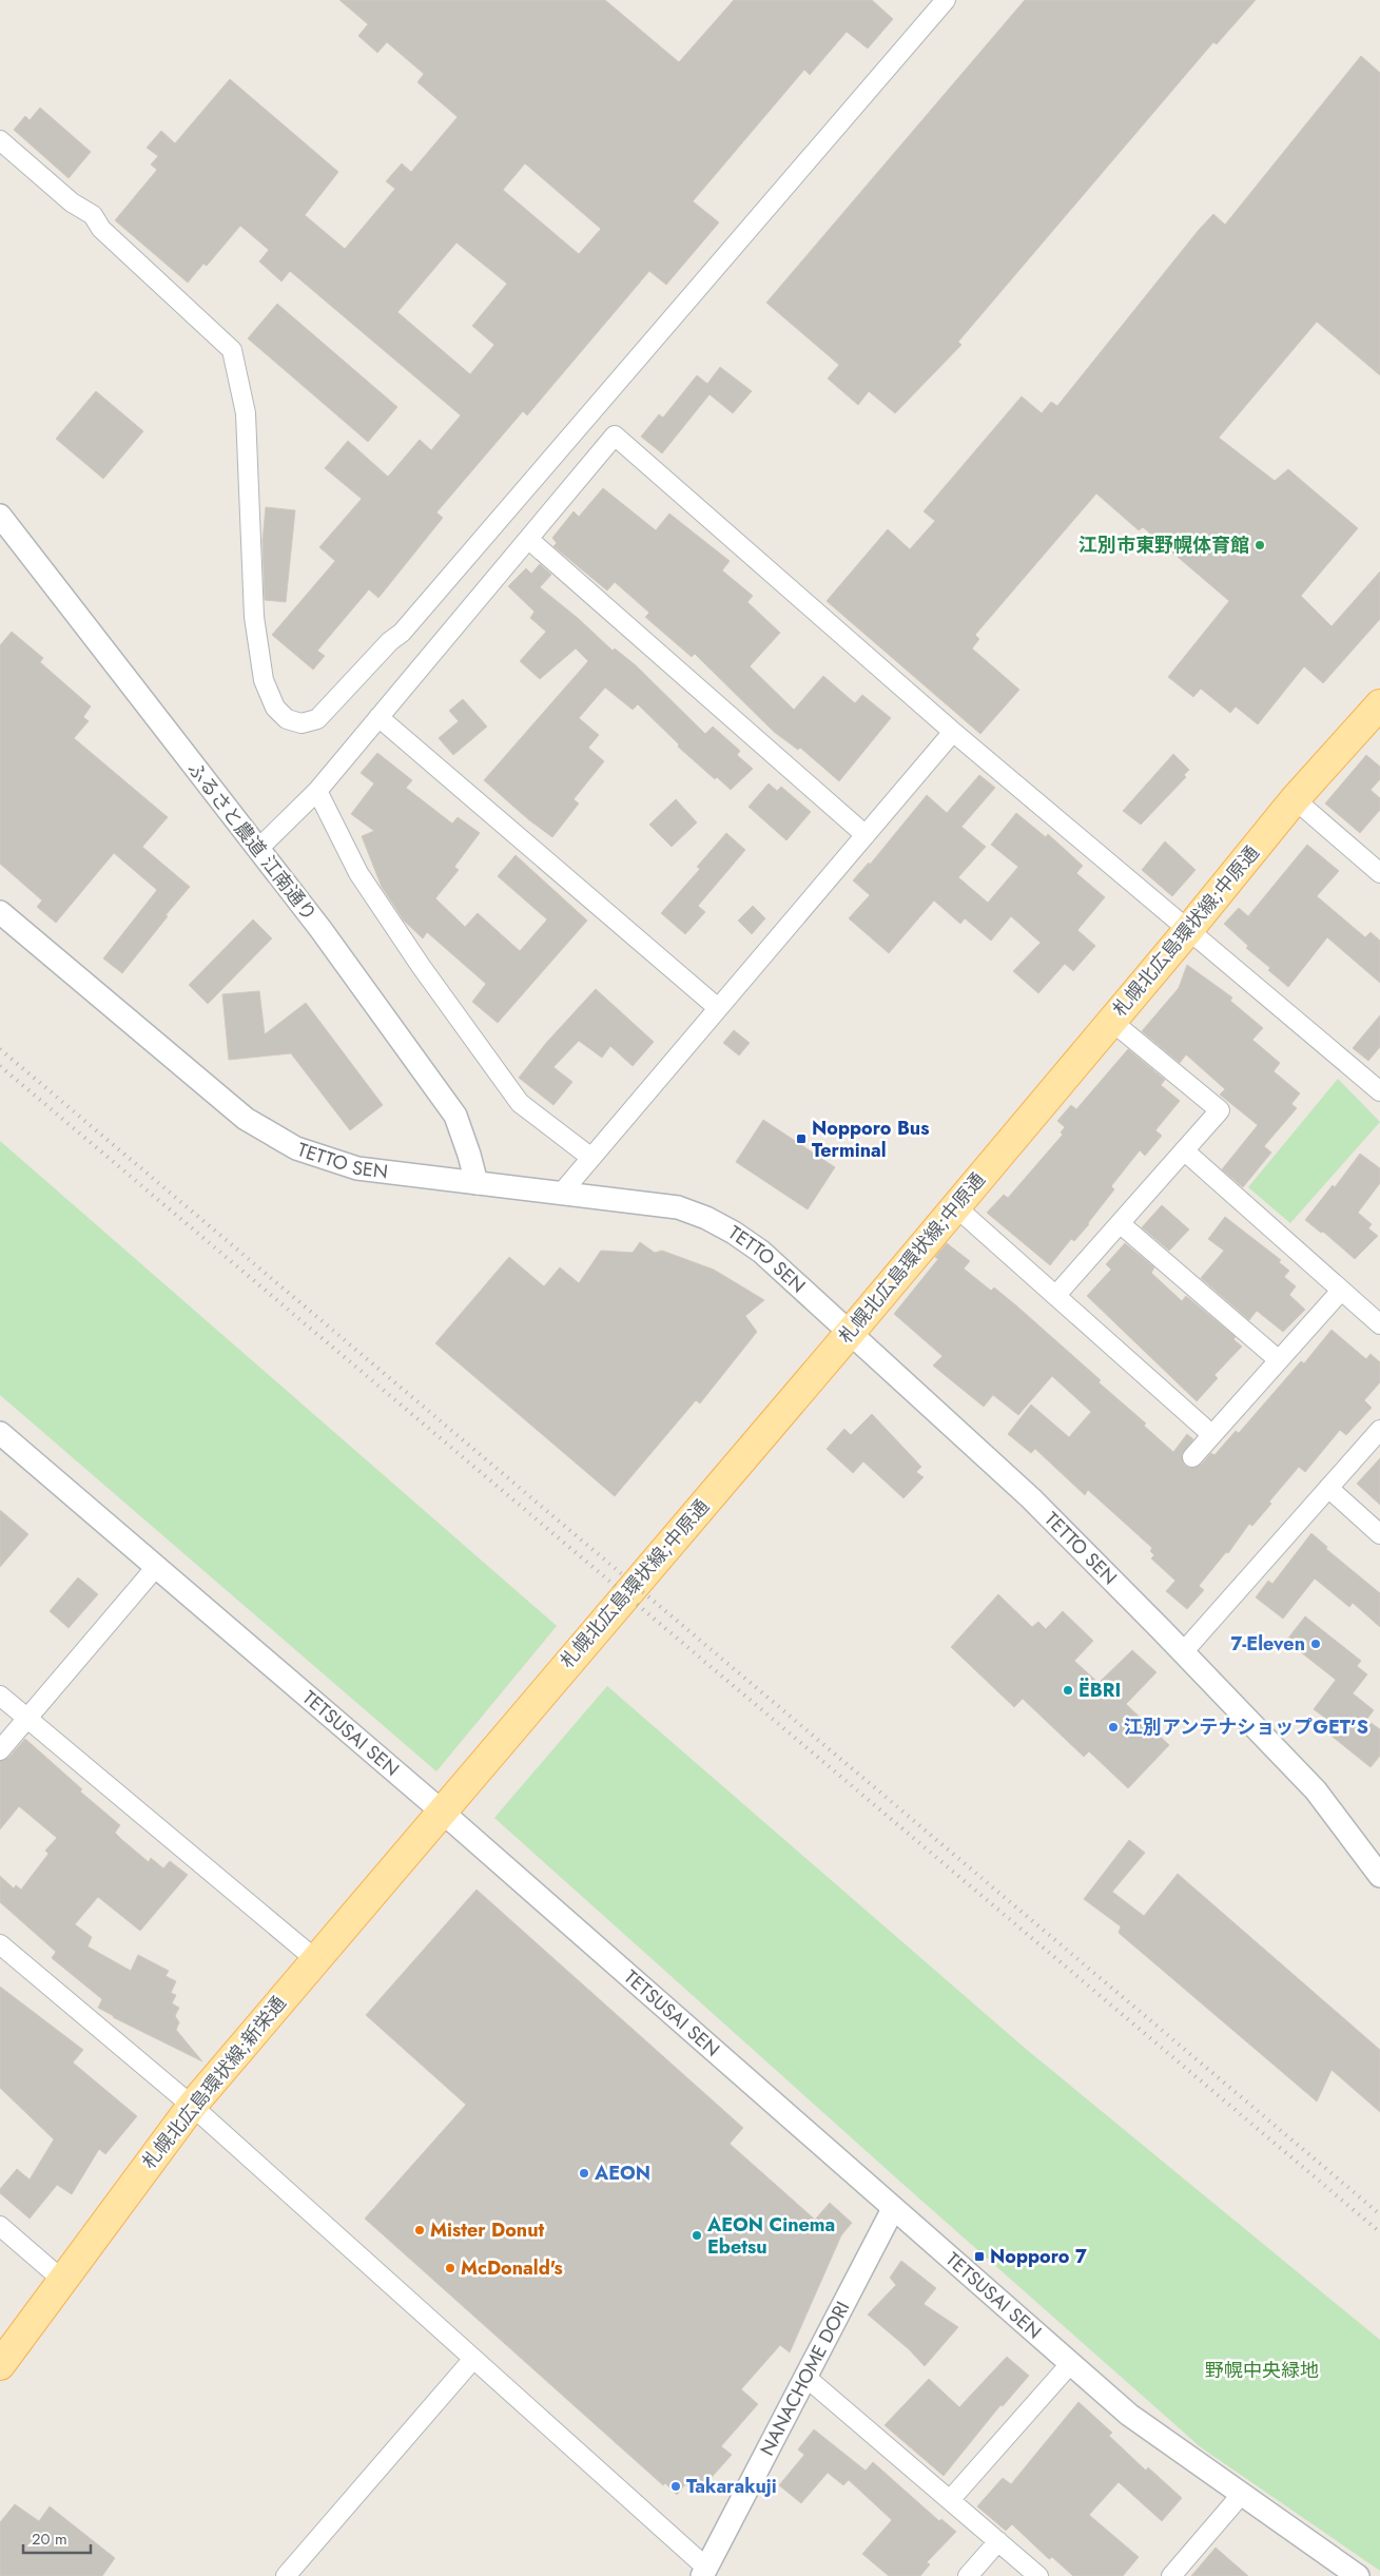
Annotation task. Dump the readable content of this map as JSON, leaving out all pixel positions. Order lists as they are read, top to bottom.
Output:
{
  "streets": {
    "main road": ["札幌北広島環状線;中原通", "札幌北広島環状線;新栄通"],
    "street": [
      "ふるさと農道 江南通り",
      "TETTO SEN",
      "TETSUSAI SEN",
      "NANACHOME DORI"
    ]
  },
  "crossings": [
    ["ふるさと農道 江南通り", "TETTO SEN"],
    ["札幌北広島環状線;中原通", "TETTO SEN"],
    ["札幌北広島環状線;中原通", "TETSUSAI SEN"],
    ["札幌北広島環状線;中原通", "札幌北広島環状線;新栄通"],
    ["TETSUSAI SEN", "札幌北広島環状線;新栄通"],
    ["TETSUSAI SEN", "NANACHOME DORI"]
  ],
  "parks": ["野幌中央緑地"],
  "places": {
    "other": [
      "江別市東野幌体育館",
      "7-Eleven",
      "ËBRI",
      "江別アンテナショップGET’S",
      "AEON",
      "Mister Donut",
      "AEON Cinema Ebetsu",
      "McDonald's",
      "Takarakuji"
    ],
    "transit": ["Nopporo Bus Terminal", "Nopporo 7"]
  },
  "scale_bar": "20 m"
}
